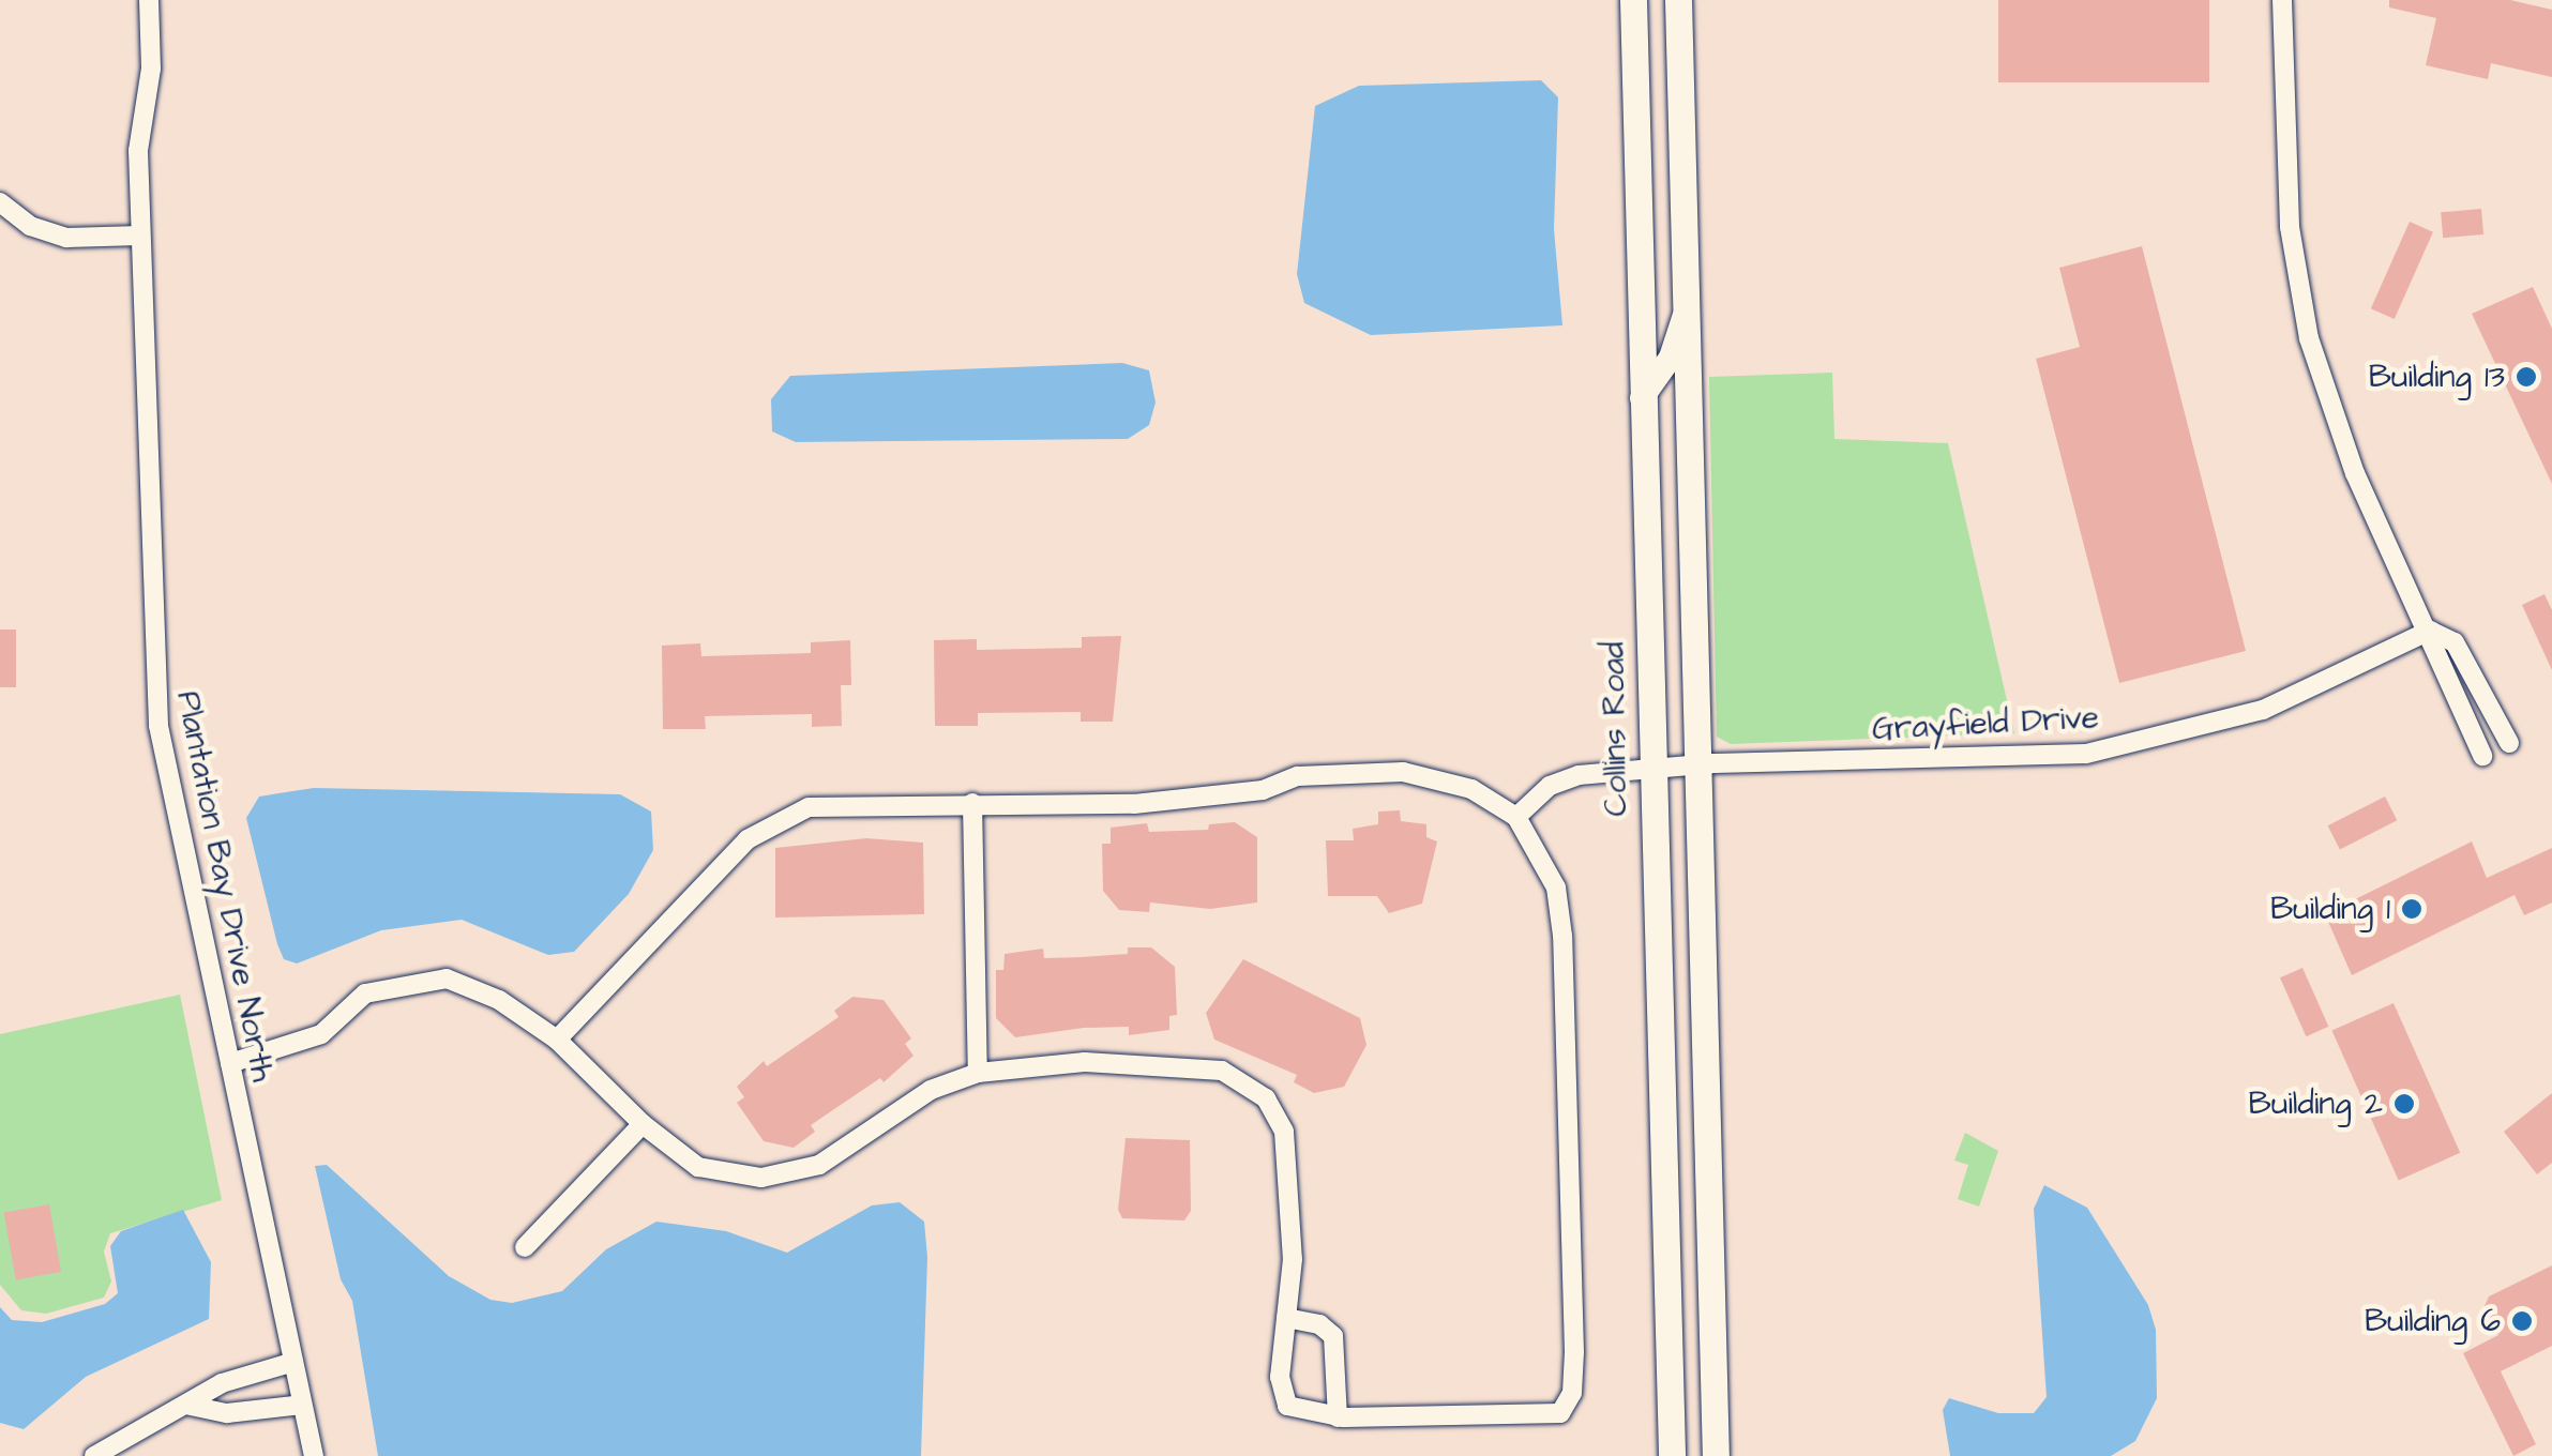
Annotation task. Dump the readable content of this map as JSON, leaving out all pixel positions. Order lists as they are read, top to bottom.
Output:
{
  "streets": {
    "main road": ["Collins Road"],
    "street": ["Grayfield Drive", "Plantation Bay Drive North"]
  },
  "crossings": [
    ["Grayfield Drive", "Collins Road"]
  ],
  "places": [
    "Building 13",
    "Building 1",
    "Building 2",
    "Building 6"
  ]
}
